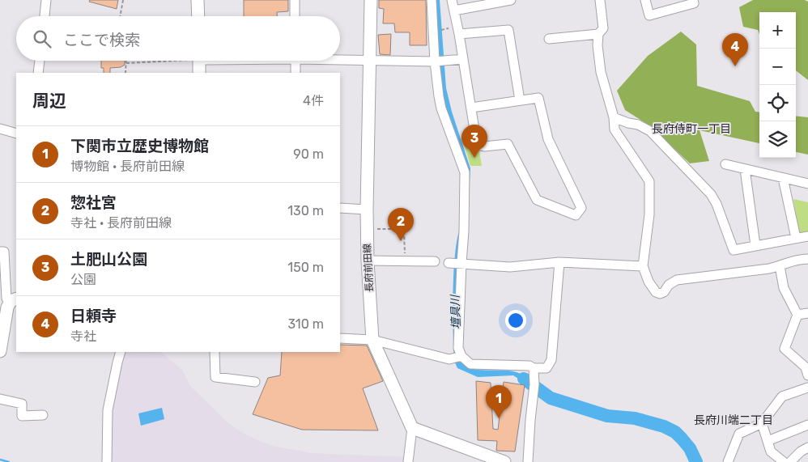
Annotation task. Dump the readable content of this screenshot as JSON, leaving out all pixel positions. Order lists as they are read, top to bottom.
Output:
{
  "streets": {
    "main road": ["長府前田線"]
  },
  "districts": ["長府侍町一丁目", "長府川端二丁目"],
  "water": ["壇具川"],
  "page": {
    "map_buttons": ["+", "−"],
    "search": "ここで検索",
    "pins": [
      "4",
      "3",
      "2",
      "1"
    ],
    "heading": ["周辺", "4件"],
    "list": [
      {
        "mark": "1",
        "name": "下関市立歴史博物館",
        "note": "博物館 · 長府前田線",
        "value": "90 m"
      },
      {
        "mark": "2",
        "name": "惣社宮",
        "note": "寺社 · 長府前田線",
        "value": "130 m"
      },
      {
        "mark": "3",
        "name": "土肥山公園",
        "note": "公園",
        "value": "150 m"
      },
      {
        "mark": "4",
        "name": "日頼寺",
        "note": "寺社",
        "value": "310 m"
      }
    ]
  }
}
